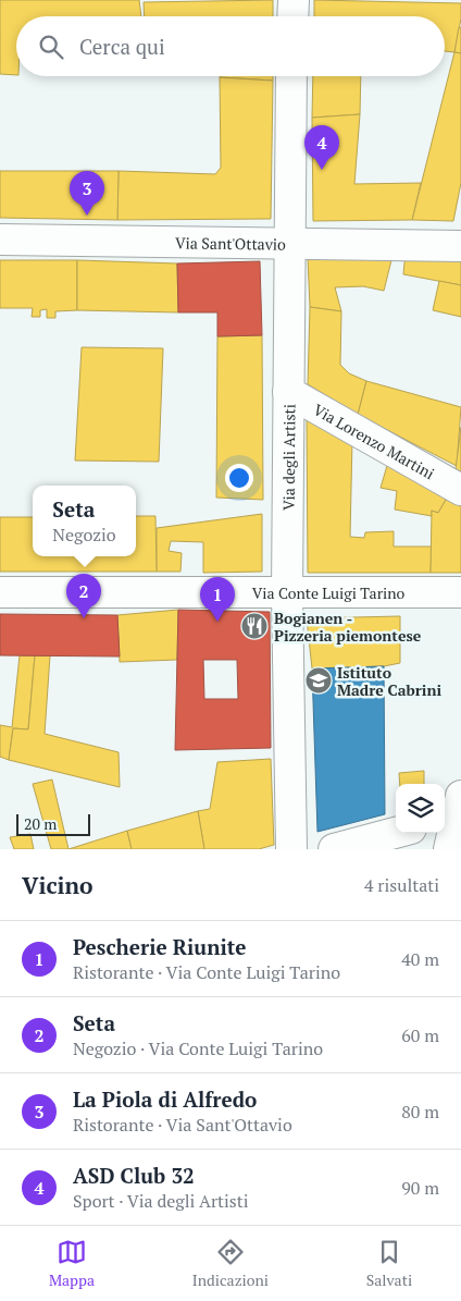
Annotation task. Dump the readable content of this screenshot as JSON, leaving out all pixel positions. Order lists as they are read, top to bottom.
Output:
{
  "streets": {
    "street": [
      "Via Sant'Ottavio",
      "Via Lorenzo Martini",
      "Via degli Artisti",
      "Via Conte Luigi Tarino"
    ]
  },
  "crossings": [
    ["Via Sant'Ottavio", "Via degli Artisti"],
    ["Via Lorenzo Martini", "Via degli Artisti"],
    ["Via degli Artisti", "Via Conte Luigi Tarino"]
  ],
  "places": {
    "restaurant": ["Bogianen - Pizzeria piemontese"],
    "school or university": ["Istituto Madre Cabrini"]
  },
  "scale_bar": "20 m",
  "page": {
    "search": "Cerca qui",
    "pins": [
      "4",
      "3",
      "2",
      "1"
    ],
    "popup": ["Seta", "Negozio"],
    "scale": "20 m",
    "heading": ["Vicino", "4 risultati"],
    "list": [
      {
        "mark": "1",
        "name": "Pescherie Riunite",
        "note": "Ristorante · Via Conte Luigi Tarino",
        "value": "40 m"
      },
      {
        "mark": "2",
        "name": "Seta",
        "note": "Negozio · Via Conte Luigi Tarino",
        "value": "60 m"
      },
      {
        "mark": "3",
        "name": "La Piola di Alfredo",
        "note": "Ristorante · Via Sant'Ottavio",
        "value": "80 m"
      },
      {
        "mark": "4",
        "name": "ASD Club 32",
        "note": "Sport · Via degli Artisti",
        "value": "90 m"
      }
    ],
    "nav": ["Mappa", "Indicazioni", "Salvati"]
  }
}
